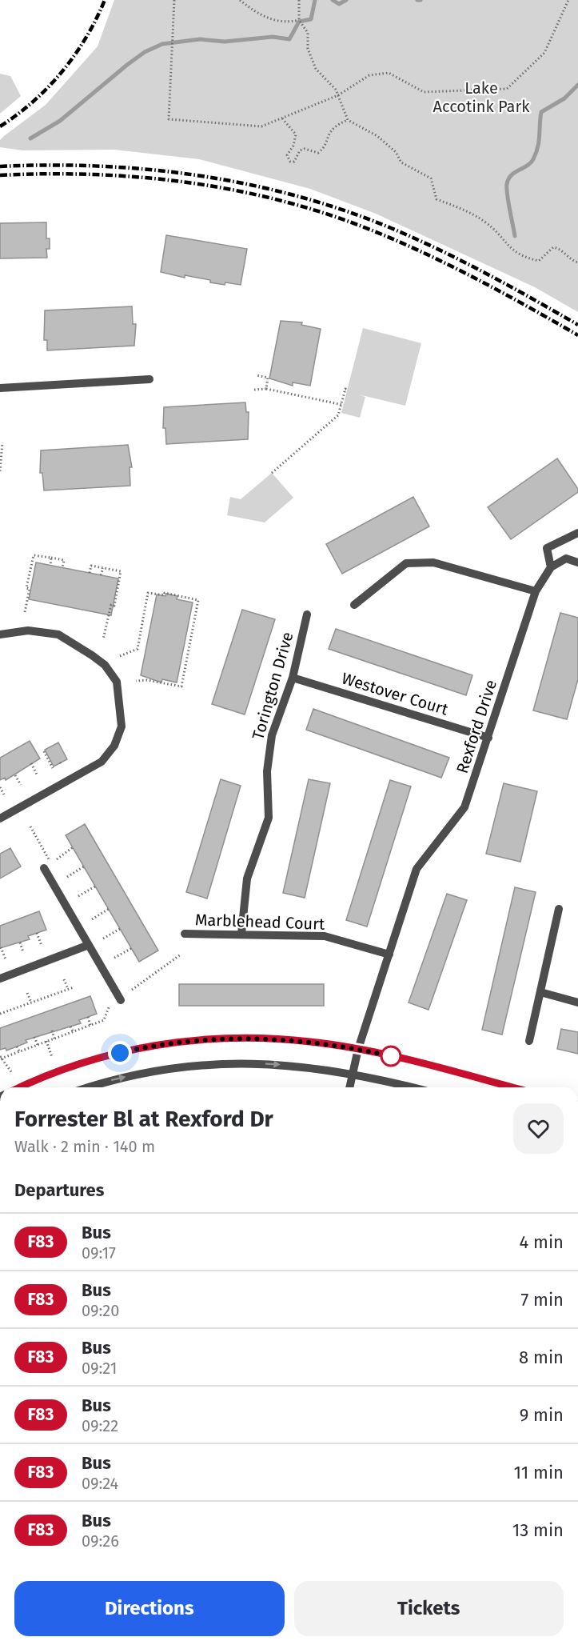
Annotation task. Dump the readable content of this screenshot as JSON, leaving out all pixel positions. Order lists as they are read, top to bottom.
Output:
{
  "streets": {
    "street": [
      "Torington Drive",
      "Westover Court",
      "Rexford Drive",
      "Marblehead Court"
    ]
  },
  "crossings": [
    ["Torington Drive", "Westover Court"],
    ["Torington Drive", "Marblehead Court"],
    ["Westover Court", "Rexford Drive"],
    ["Rexford Drive", "Marblehead Court"]
  ],
  "parks": ["Lake Accotink Park"],
  "lines": ["bus line F83"],
  "page": {
    "heading": [
      ["Forrester Bl at Rexford Dr", "Walk · 2 min · 140 m"],
      "Departures"
    ],
    "list": [
      {
        "mark": "F83",
        "name": "Bus",
        "note": "09:17",
        "value": "4 min"
      },
      {
        "mark": "F83",
        "name": "Bus",
        "note": "09:20",
        "value": "7 min"
      },
      {
        "mark": "F83",
        "name": "Bus",
        "note": "09:21",
        "value": "8 min"
      },
      {
        "mark": "F83",
        "name": "Bus",
        "note": "09:22",
        "value": "9 min"
      },
      {
        "mark": "F83",
        "name": "Bus",
        "note": "09:24",
        "value": "11 min"
      },
      {
        "mark": "F83",
        "name": "Bus",
        "note": "09:26",
        "value": "13 min"
      }
    ],
    "buttons": ["Directions", "Tickets"]
  }
}
